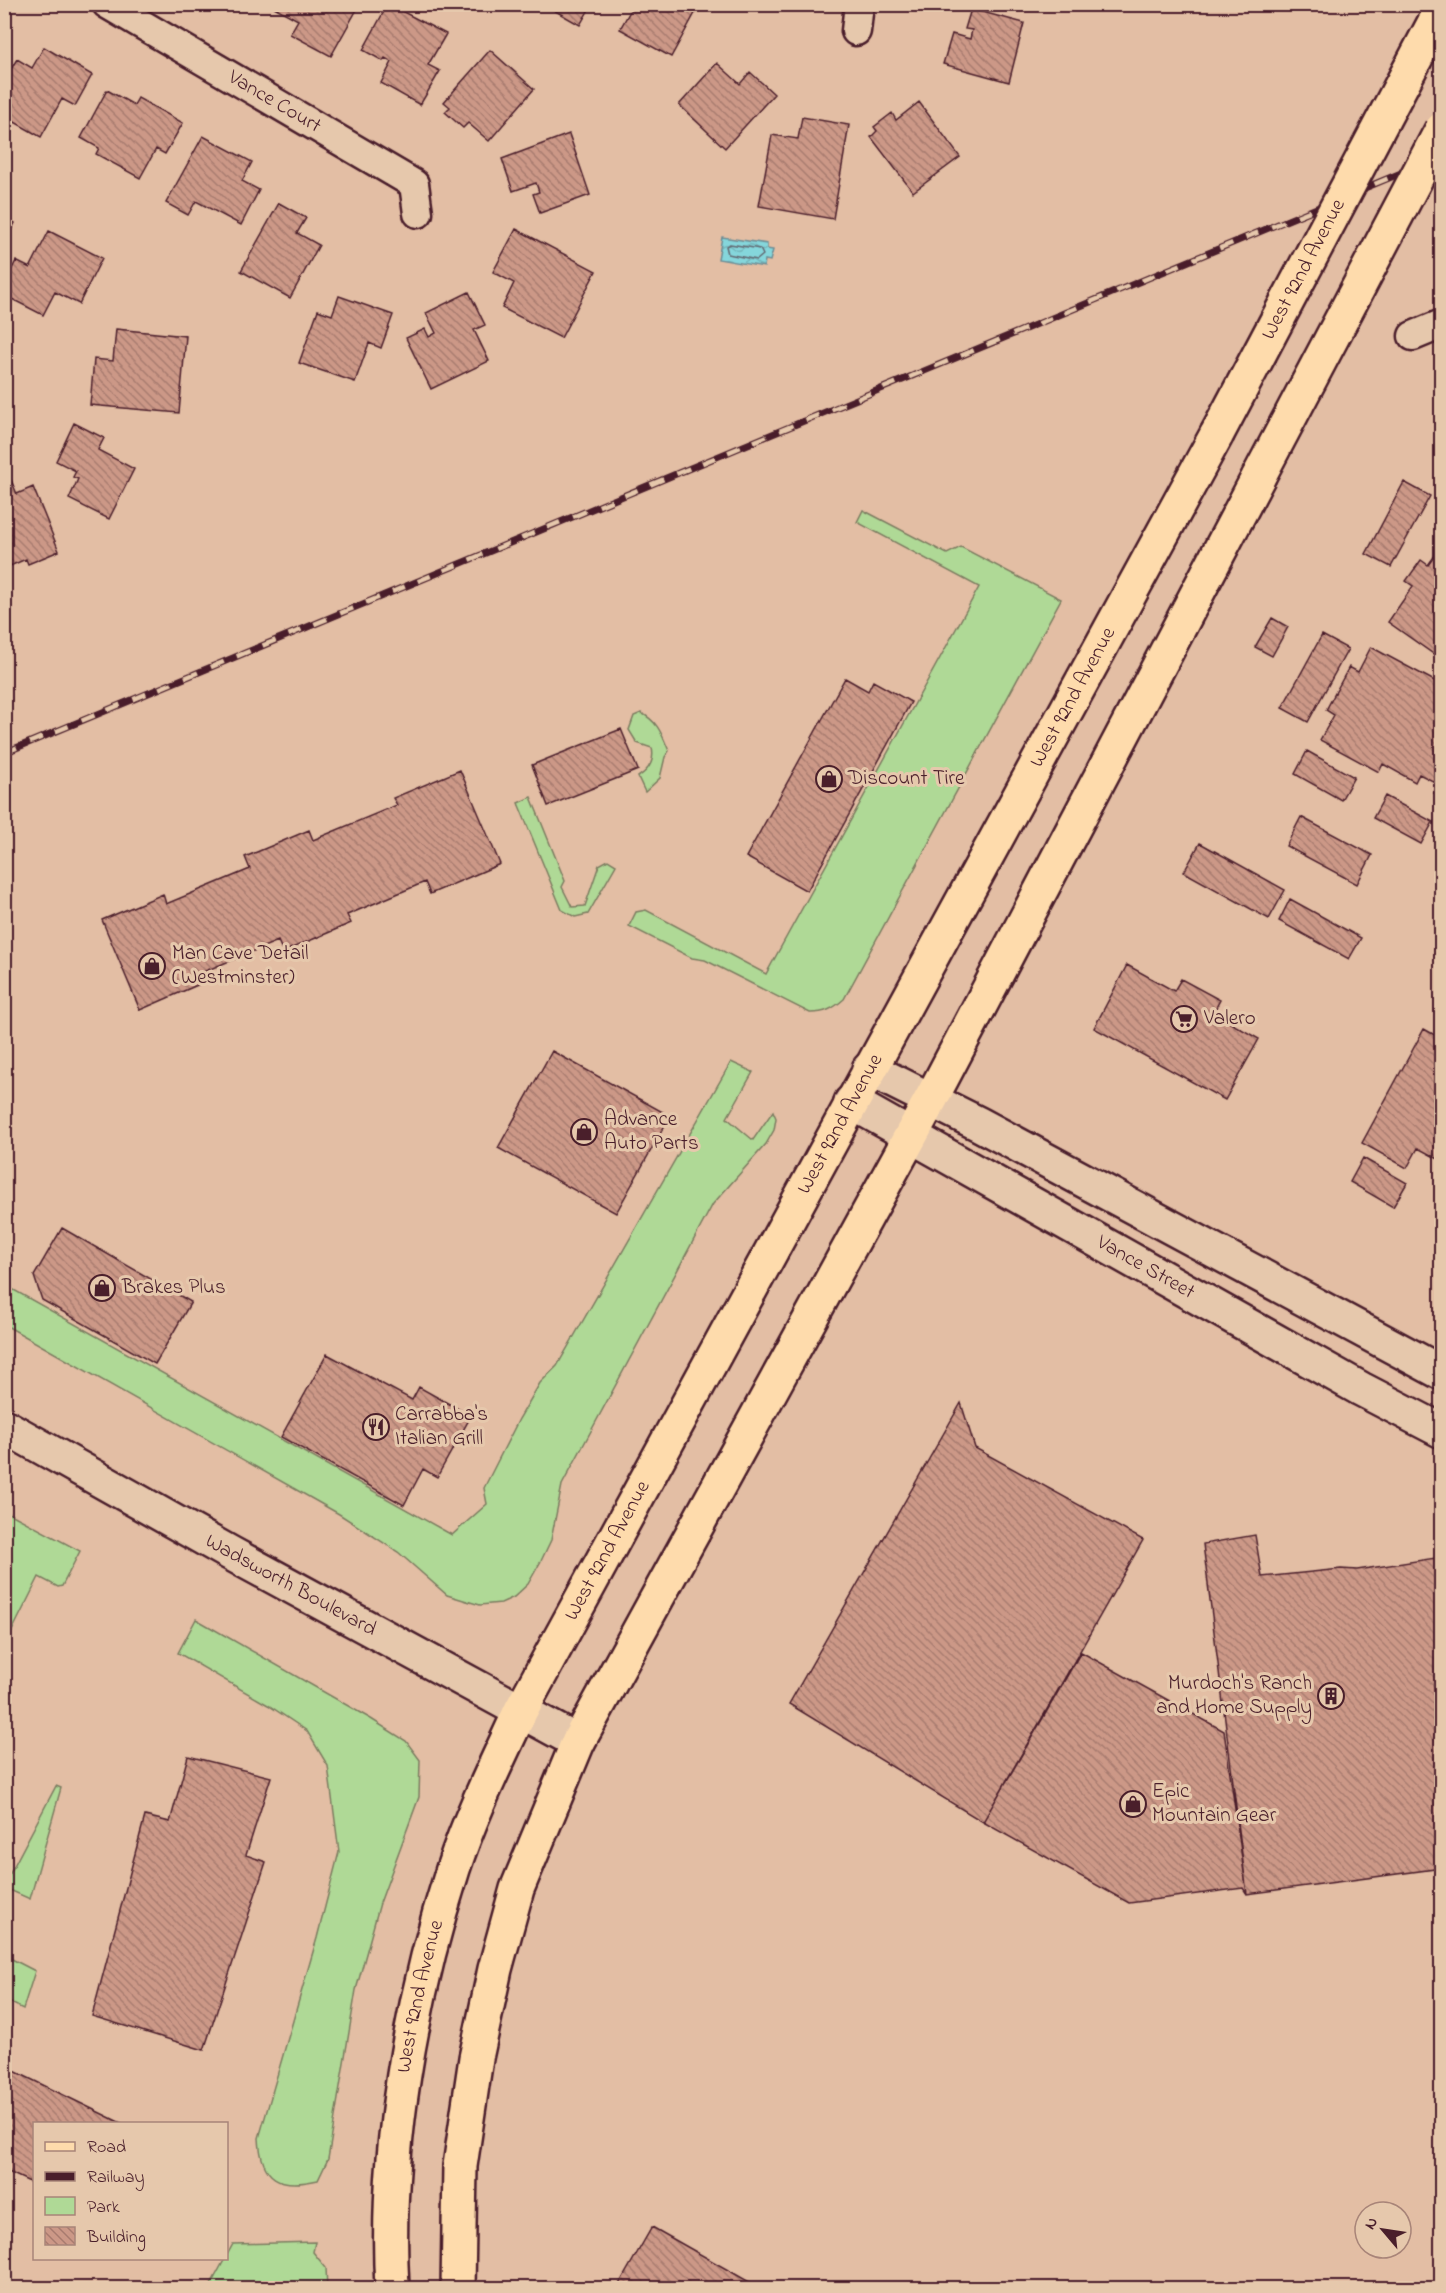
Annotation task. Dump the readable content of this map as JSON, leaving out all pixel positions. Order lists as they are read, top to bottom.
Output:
{
  "streets": {
    "main road": ["West 92nd Avenue"],
    "street": ["Vance Court", "Vance Street", "Wadsworth Boulevard"]
  },
  "crossings": [
    ["West 92nd Avenue", "Vance Street"],
    ["West 92nd Avenue", "Wadsworth Boulevard"]
  ],
  "places": {
    "shop": [
      "Discount Tire",
      "Man Cave Detail (Westminster)",
      "Advance Auto Parts",
      "Brakes Plus",
      "Epic Mountain Gear"
    ],
    "supermarket": ["Valero"],
    "restaurant": ["Carrabba's Italian Grill"],
    "building": ["Murdoch's Ranch and Home Supply"]
  },
  "legend": [
    "Road",
    "Railway",
    "Park",
    "Building"
  ],
  "north": "top left"
}
